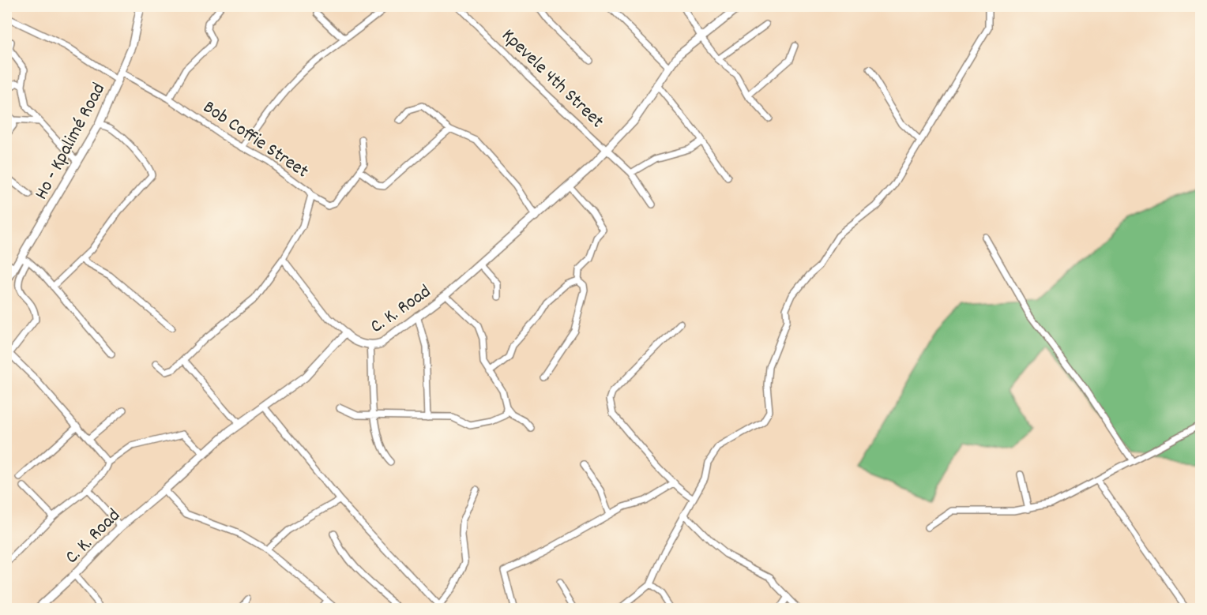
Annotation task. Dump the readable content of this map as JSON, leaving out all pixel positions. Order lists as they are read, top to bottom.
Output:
{
  "streets": {
    "street": [
      "Kpevele 4th Street",
      "Bob Coffie Street",
      "Ho - Kpalimé Road",
      "C. K. Road"
    ]
  },
  "crossings": [
    ["Kpevele 4th Street", "C. K. Road"],
    ["Bob Coffie Street", "Ho - Kpalimé Road"]
  ]
}
